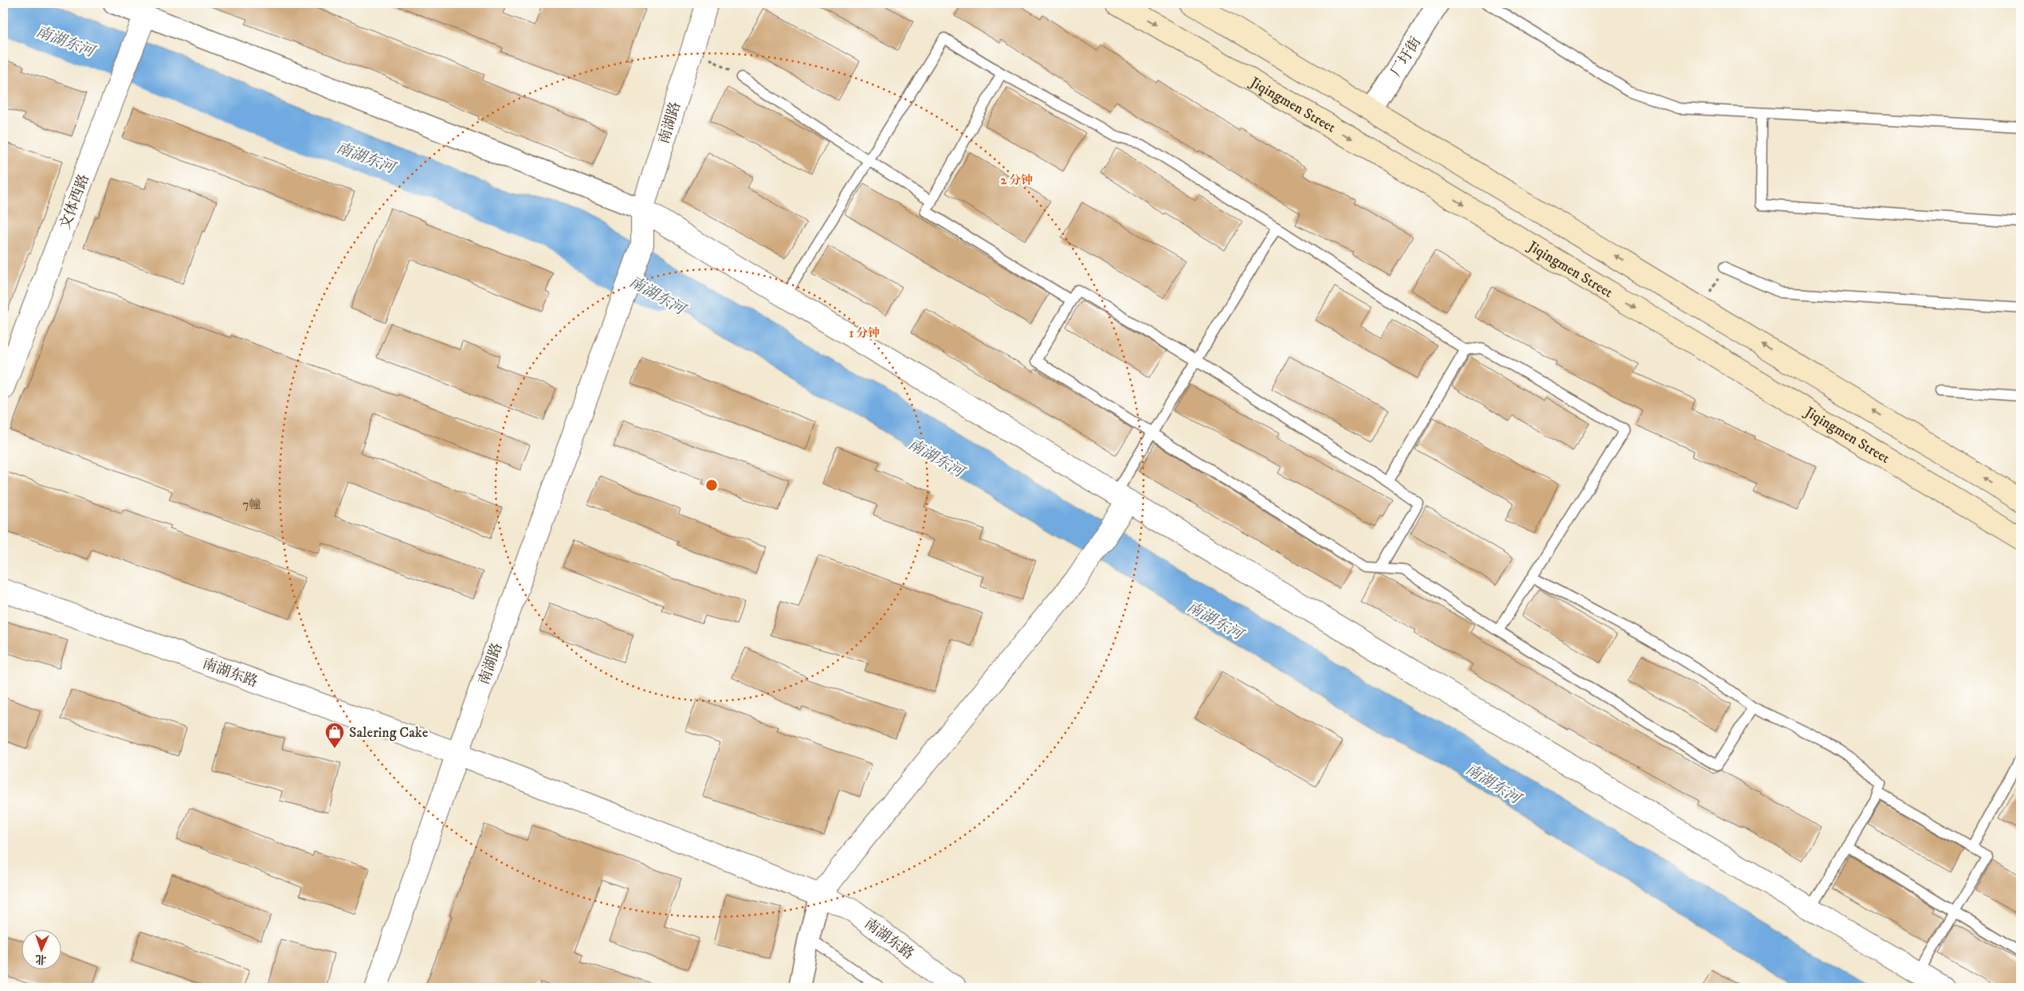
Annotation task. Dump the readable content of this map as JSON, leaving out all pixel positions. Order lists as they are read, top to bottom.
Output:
{
  "streets": {
    "main road": ["Jiqingmen Street"],
    "street": [
      "厂圩街",
      "南湖路",
      "文体西路",
      "南湖东路"
    ]
  },
  "crossings": [
    ["南湖路", "南湖东路"]
  ],
  "water": ["南湖东河"],
  "places": {
    "shop": ["Salering Cake"]
  },
  "house_numbers": ["7幢"],
  "north": "bottom",
  "rings": ["2 分钟", "1 分钟"]
}
